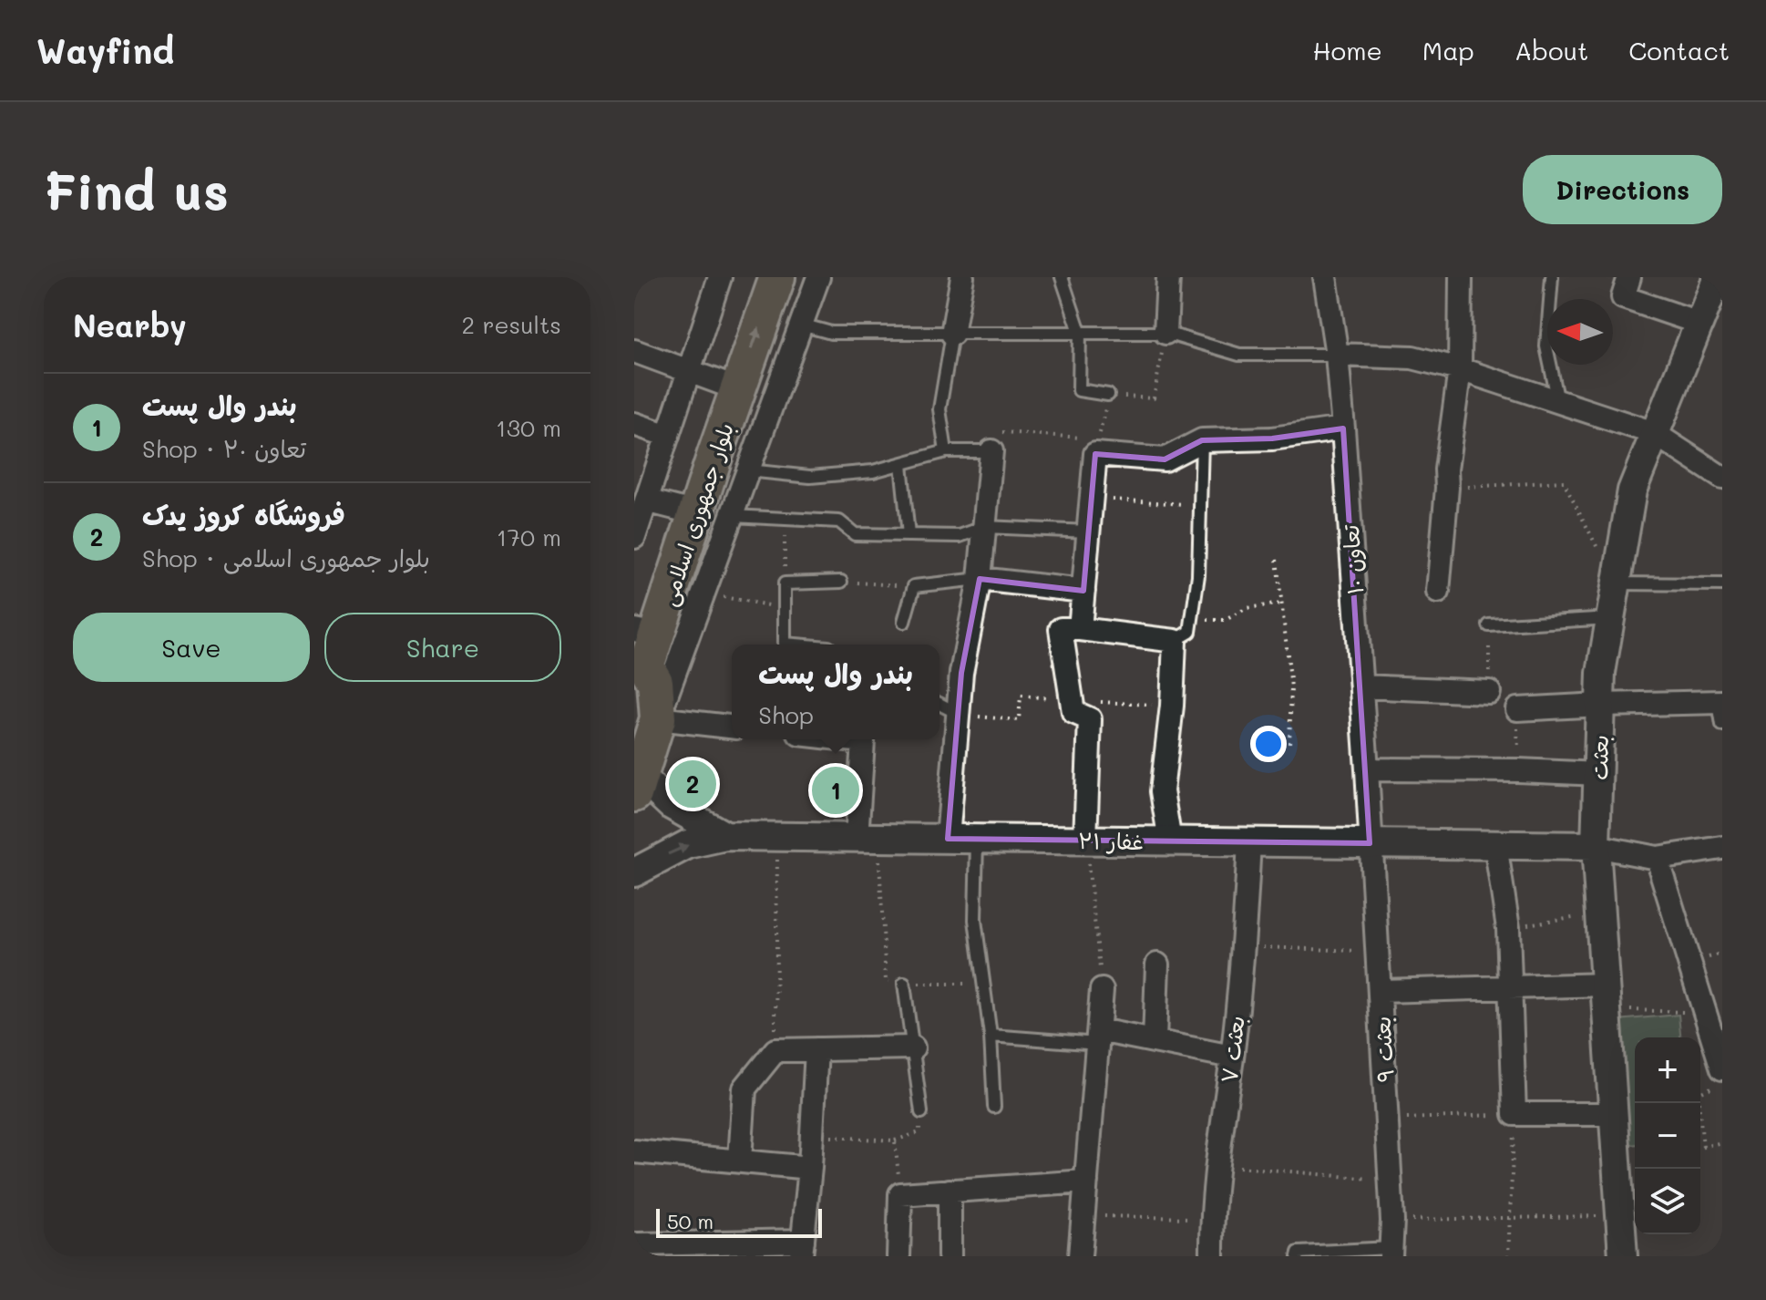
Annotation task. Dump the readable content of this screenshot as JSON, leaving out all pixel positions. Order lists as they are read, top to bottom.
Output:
{
  "streets": {
    "main road": ["بلوار جمهوری اسلامی"],
    "street": [
      "تعاون ۱۰",
      "بعثت",
      "غفار ۲۱",
      "بعثت ۷",
      "بعثت ۹"
    ]
  },
  "crossings": [
    ["تعاون ۱۰", "غفار ۲۱"],
    ["تعاون ۱۰", "بعثت ۹"],
    ["بعثت", "غفار ۲۱"],
    ["غفار ۲۱", "بعثت ۷"],
    ["غفار ۲۱", "بعثت ۹"]
  ],
  "scale_bar": "50 m",
  "north": "left",
  "page": {
    "header": "Wayfind",
    "nav": [
      "Home",
      "Map",
      "About",
      "Contact"
    ],
    "buttons": [
      "Directions",
      ["Save", "Share"]
    ],
    "title": "Find us",
    "heading": ["Nearby", "2 results"],
    "list": [
      {
        "mark": "1",
        "name": "بندر وال پست",
        "note": "Shop · تعاون ۲۰",
        "value": "130 m"
      },
      {
        "mark": "2",
        "name": "فروشگاه کروز یدک",
        "note": "Shop · بلوار جمهوری اسلامی",
        "value": "170 m"
      }
    ],
    "popup": ["بندر وال پست", "Shop"],
    "pins": ["2", "1"],
    "map_buttons": ["+", "−"],
    "scale": "50 m"
  }
}
